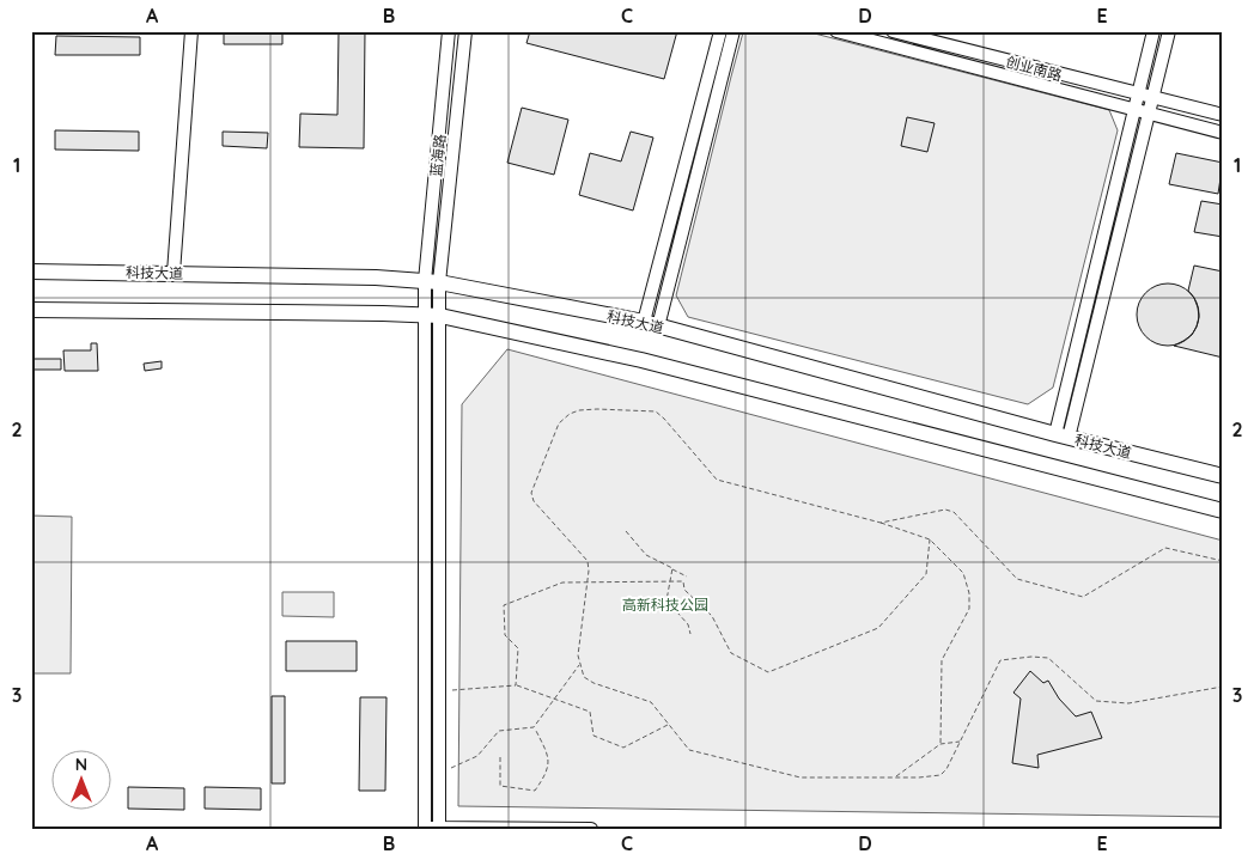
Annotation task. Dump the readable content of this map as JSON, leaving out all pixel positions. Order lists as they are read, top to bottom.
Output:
{
  "streets": {
    "main road": ["科技大道"],
    "street": ["创业南路", "蓝海路"]
  },
  "crossings": [
    ["蓝海路", "科技大道"]
  ],
  "parks": ["高新科技公园"],
  "north": "top",
  "grid": {
    "columns": [
      "A",
      "B",
      "C",
      "D",
      "E"
    ],
    "rows": ["1", "2", "3"]
  }
}
